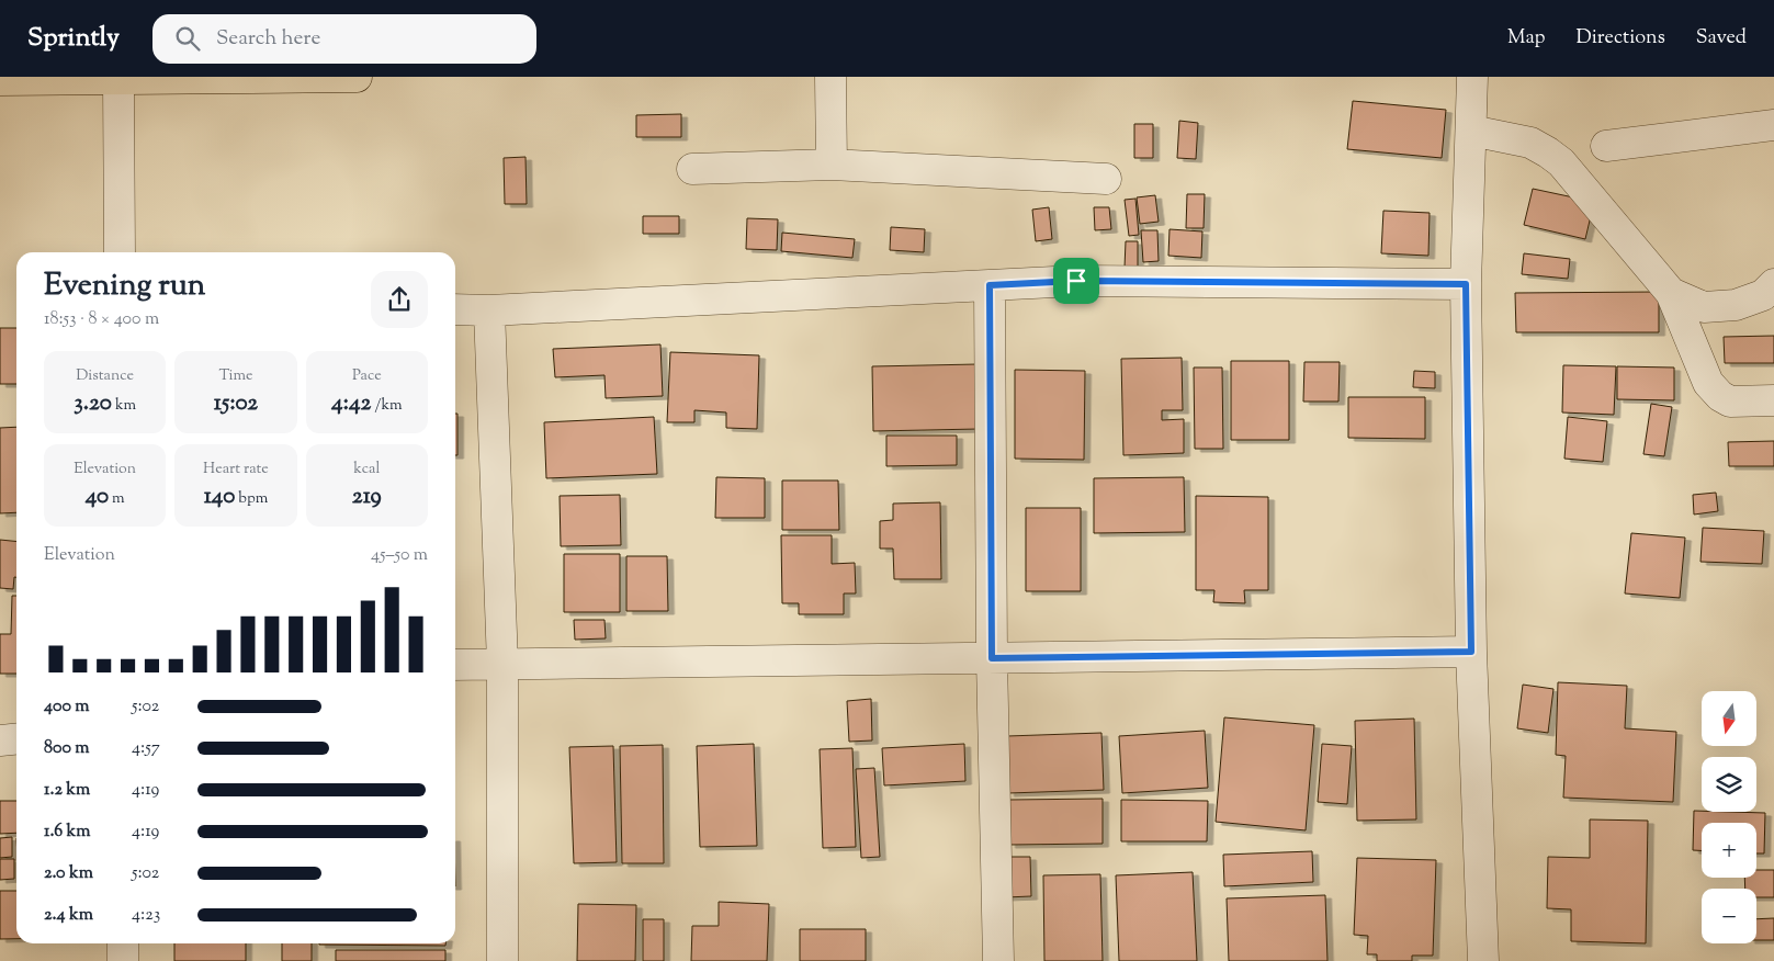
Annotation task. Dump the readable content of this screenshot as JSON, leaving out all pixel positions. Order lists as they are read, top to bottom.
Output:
{
  "north": "bottom",
  "page": {
    "header": "Sprintly",
    "search": "Search here",
    "nav": ["Map", "Directions", "Saved"],
    "heading": ["Evening run", "18:53 · 8 × 400 m"],
    "stats": [
      ["Distance", "3.20 km"],
      ["Time", "15:02"],
      ["Pace", "4:42 /km"],
      ["Elevation", "40 m"],
      ["Heart rate", "140 bpm"],
      ["kcal", "219"]
    ],
    "chart": ["Elevation", "45–50 m"],
    "list": [
      {
        "name": "400 m",
        "note": "5:02"
      },
      {
        "name": "800 m",
        "note": "4:57"
      },
      {
        "name": "1.2 km",
        "note": "4:19"
      },
      {
        "name": "1.6 km",
        "note": "4:19"
      },
      {
        "name": "2.0 km",
        "note": "5:02"
      },
      {
        "name": "2.4 km",
        "note": "4:23"
      }
    ],
    "map_buttons": ["+", "−"]
  }
}
